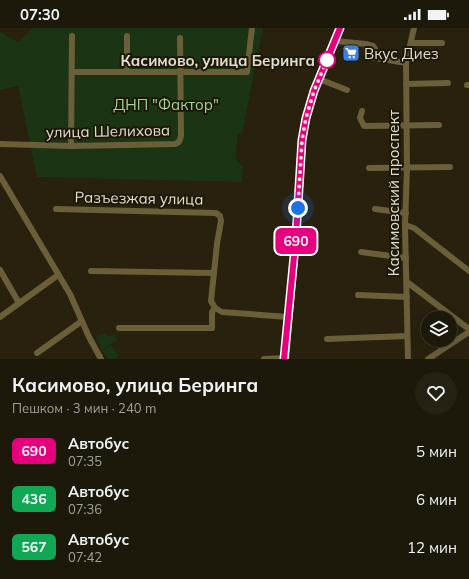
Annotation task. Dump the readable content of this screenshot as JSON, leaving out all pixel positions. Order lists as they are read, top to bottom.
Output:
{
  "streets": {
    "street": ["улица Шелихова", "Касимовский проспект", "Разъезжая улица"]
  },
  "parks": ["ДНП \"Фактор\""],
  "places": {
    "supermarket": ["Вкус Диез"],
    "other": ["Касимово, улица Беринга"]
  },
  "lines": ["bus line 690"],
  "page": {
    "status": "07:30",
    "on_map": "690",
    "heading": ["Касимово, улица Беринга", "Пешком · 3 мин · 240 m"],
    "list": [
      {
        "mark": "690",
        "name": "Автобус",
        "note": "07:35",
        "value": "5 мин"
      },
      {
        "mark": "436",
        "name": "Автобус",
        "note": "07:36",
        "value": "6 мин"
      },
      {
        "mark": "567",
        "name": "Автобус",
        "note": "07:42",
        "value": "12 мин"
      }
    ]
  }
}
